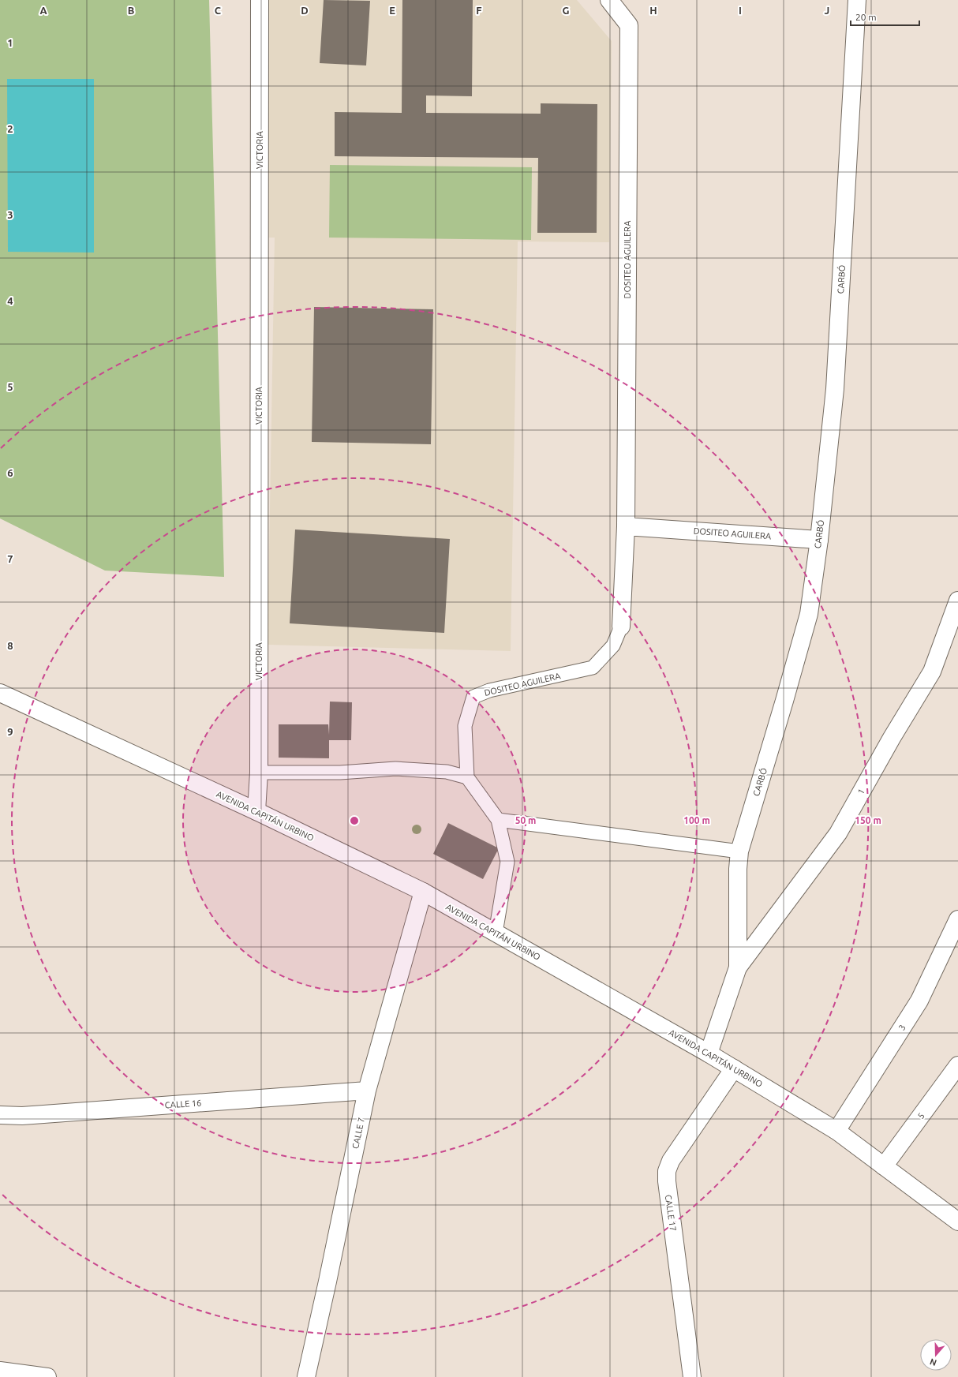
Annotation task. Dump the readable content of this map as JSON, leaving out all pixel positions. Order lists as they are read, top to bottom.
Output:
{
  "streets": {
    "street": [
      "VICTORIA",
      "DOSITEO AGUILERA",
      "CARBÓ",
      "1",
      "AVENIDA CAPITÁN URBINO",
      "3",
      "CALLE 16",
      "5",
      "CALLE 7",
      "CALLE 17"
    ]
  },
  "crossings": [
    ["VICTORIA", "AVENIDA CAPITÁN URBINO"],
    ["DOSITEO AGUILERA", "CARBÓ"],
    ["CARBÓ", "1"],
    ["CARBÓ", "AVENIDA CAPITÁN URBINO"],
    ["AVENIDA CAPITÁN URBINO", "3"],
    ["AVENIDA CAPITÁN URBINO", "5"],
    ["AVENIDA CAPITÁN URBINO", "CALLE 7"],
    ["AVENIDA CAPITÁN URBINO", "CALLE 17"],
    ["CALLE 16", "CALLE 7"]
  ],
  "scale_bar": "20 m",
  "north": "bottom",
  "grid": {
    "columns": [
      "A",
      "B",
      "C",
      "D",
      "E",
      "F",
      "G",
      "H",
      "I",
      "J"
    ],
    "rows": [
      "1",
      "2",
      "3",
      "4",
      "5",
      "6",
      "7",
      "8",
      "9"
    ]
  },
  "rings": ["50 m", "100 m", "150 m"]
}
